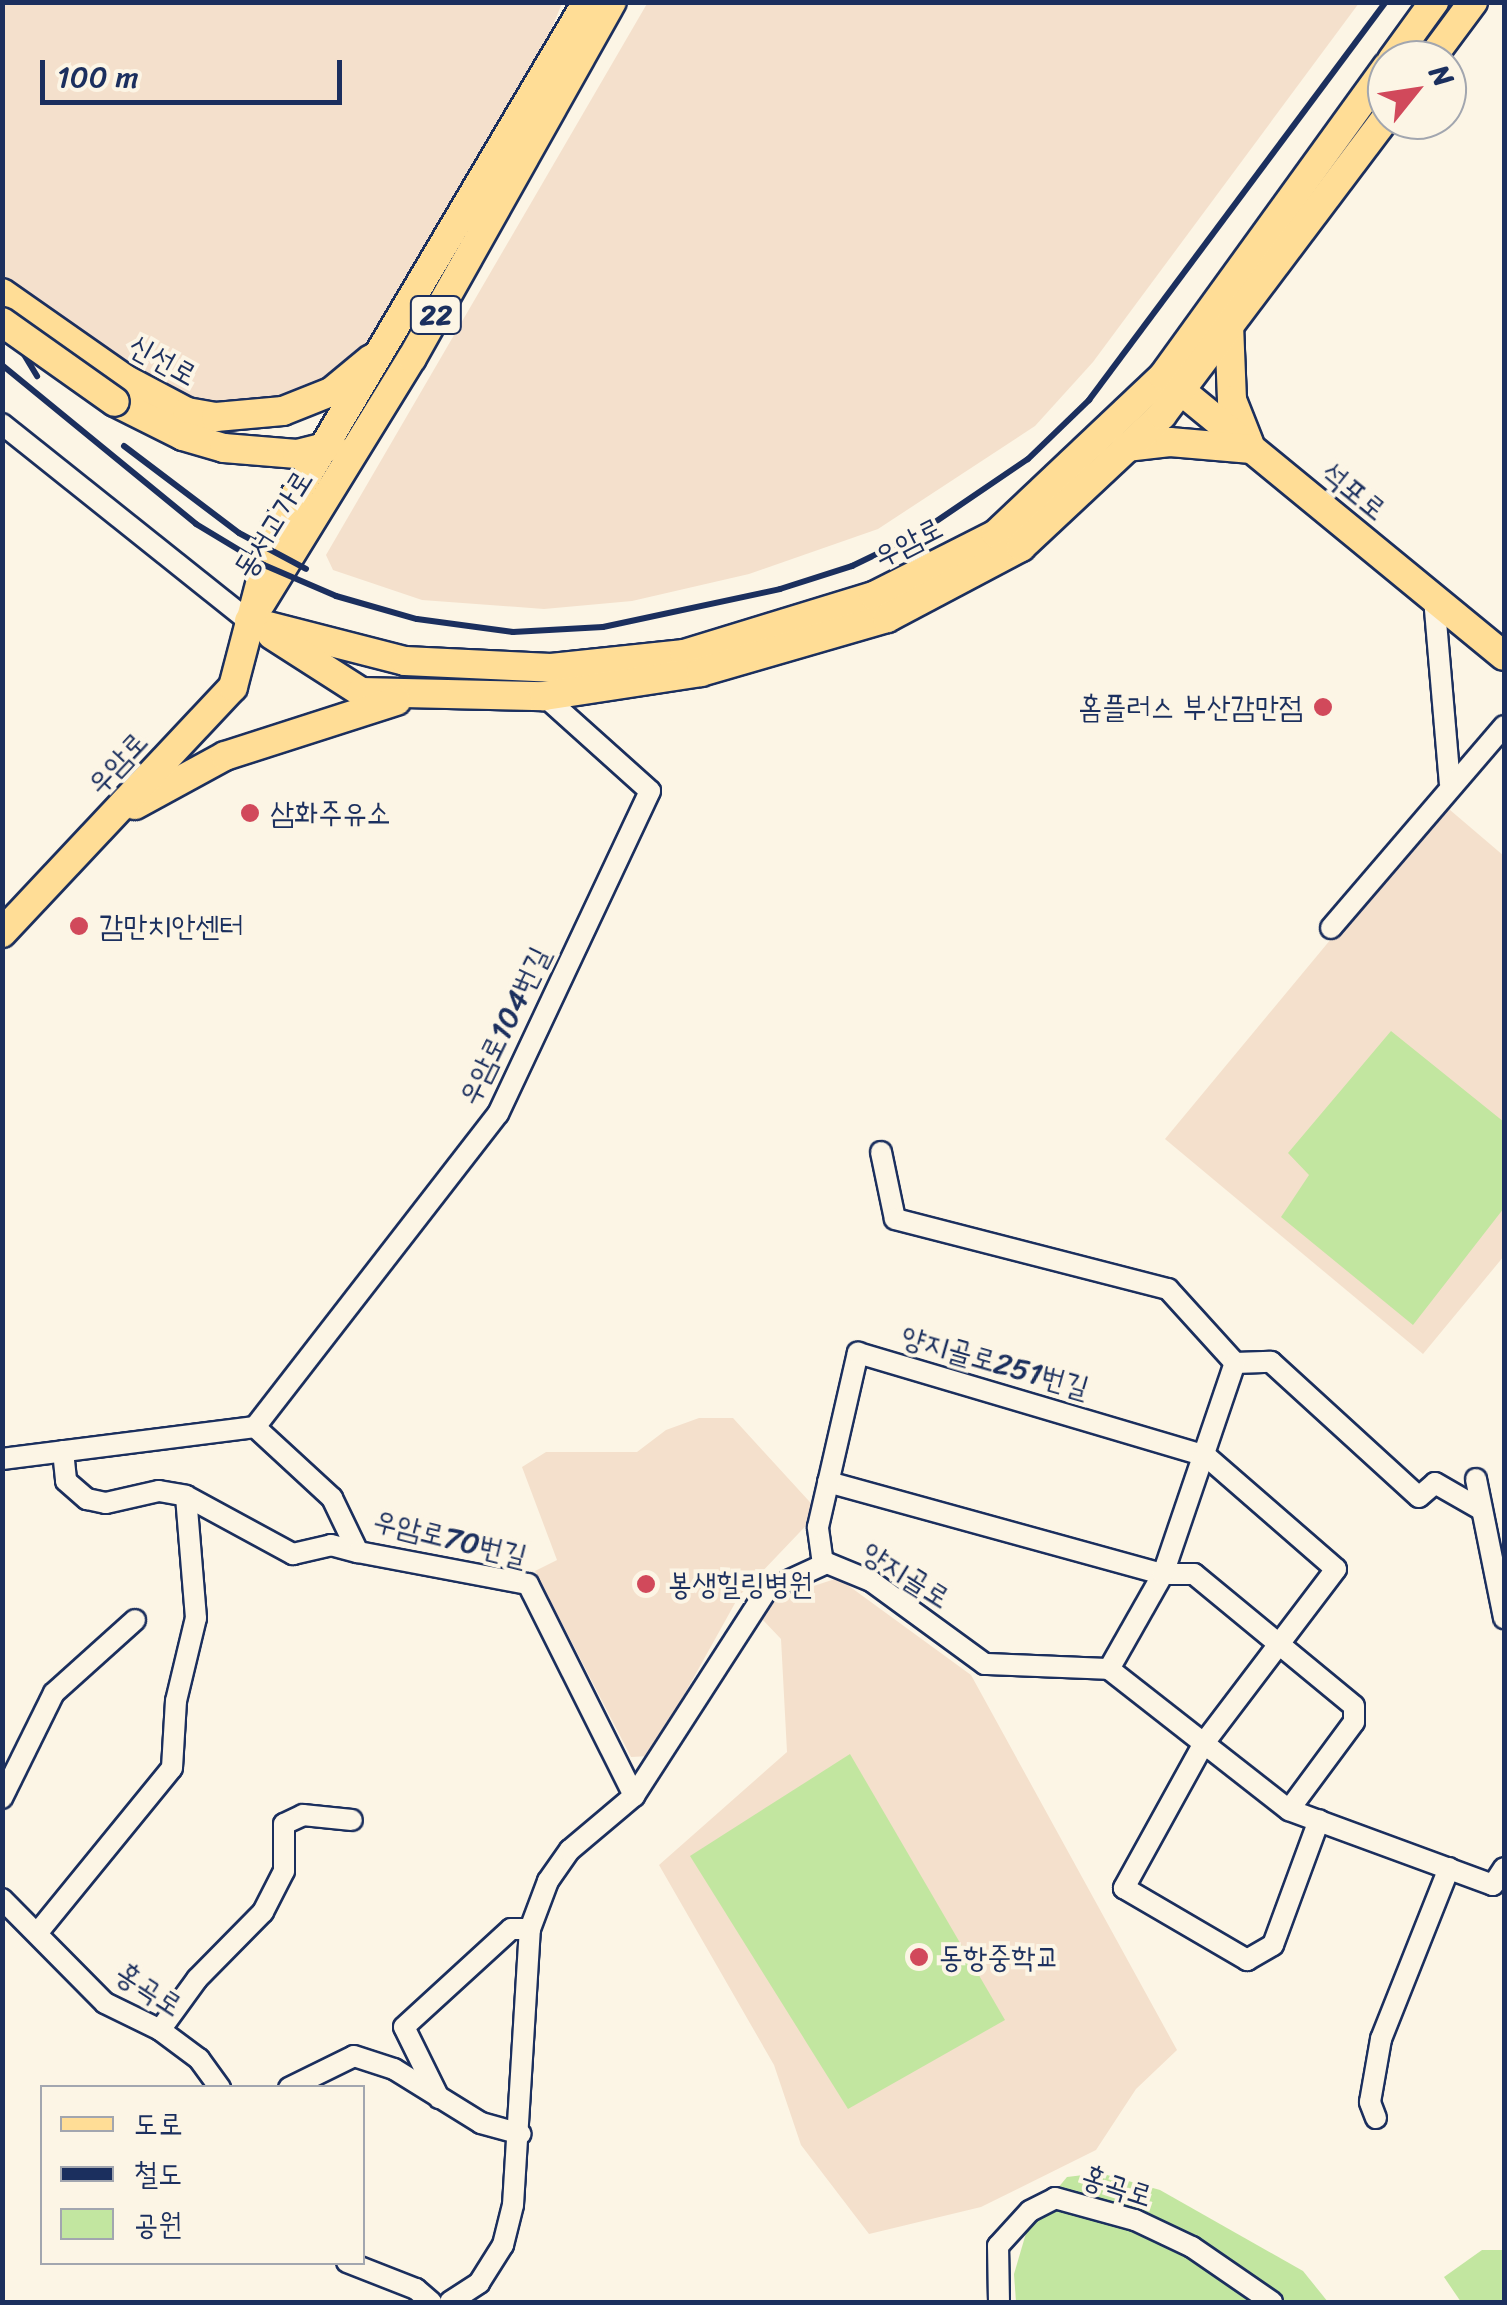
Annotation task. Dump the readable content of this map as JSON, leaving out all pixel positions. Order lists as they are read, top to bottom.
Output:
{
  "streets": {
    "main road": [
      "22",
      "신선로",
      "석포로",
      "동서고가로",
      "우암로"
    ],
    "street": [
      "우암로104번길",
      "양지골로251번길",
      "우암로70번길",
      "양지골로",
      "홍곡로"
    ]
  },
  "crossings": [
    ["신선로", "동서고가로"],
    ["석포로", "우암로"],
    ["동서고가로", "우암로"],
    ["우암로", "우암로104번길"],
    ["우암로104번길", "우암로70번길"],
    ["양지골로251번길", "양지골로"],
    ["우암로70번길", "양지골로"]
  ],
  "places": [
    "홈플러스 부산감만점",
    "삼화주유소",
    "감만치안센터",
    "봉생힐링병원",
    "동항중학교"
  ],
  "legend": ["도로", "철도", "공원"],
  "scale_bar": "100 m",
  "north": "top right"
}
